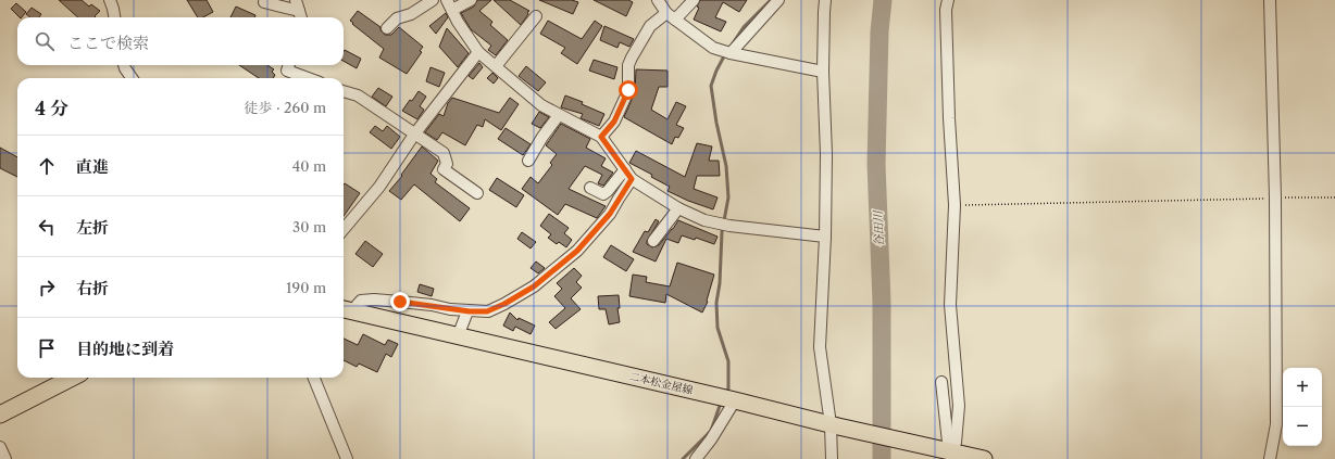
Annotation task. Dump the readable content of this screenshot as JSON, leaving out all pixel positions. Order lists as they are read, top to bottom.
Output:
{
  "streets": {
    "main road": ["二本松金屋線"]
  },
  "water": ["谷田川"],
  "page": {
    "search": "ここで検索",
    "heading": ["4 分", "徒歩 · 260 m"],
    "list": [
      ["直進", "40 m"],
      ["左折", "30 m"],
      ["右折", "190 m"],
      "目的地に到着"
    ],
    "map_buttons": ["+", "−"]
  }
}
